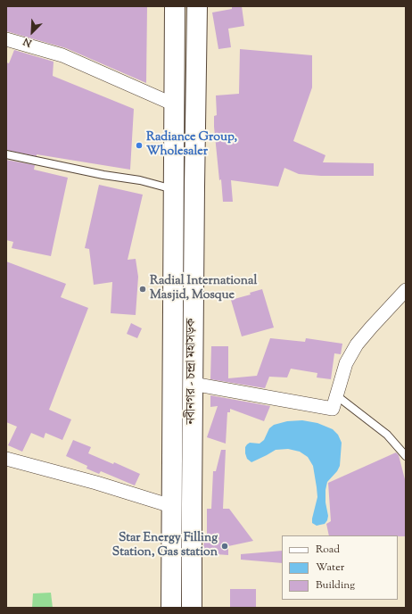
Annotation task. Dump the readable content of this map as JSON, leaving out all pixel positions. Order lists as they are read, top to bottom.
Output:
{
  "streets": {
    "highway": ["নবীনগর - চন্দ্রা মহাসড়ক"]
  },
  "places": ["Radiance Group, Wholesaler", "Radial International Masjid, Mosque", "Star Energy Filling Station, Gas station"],
  "legend": ["Road", "Water", "Building"],
  "north": "bottom left"
}
